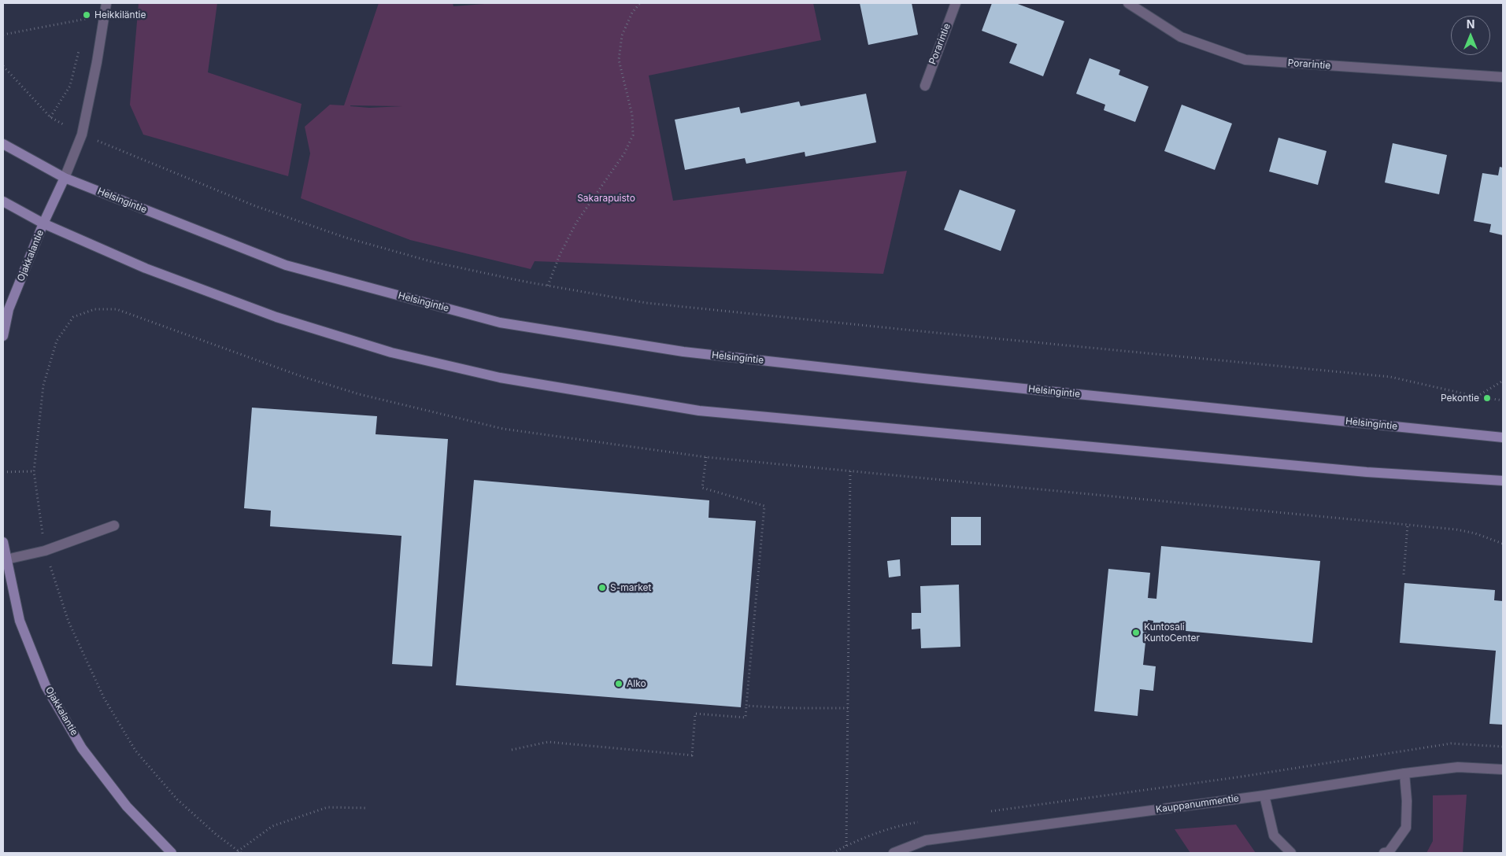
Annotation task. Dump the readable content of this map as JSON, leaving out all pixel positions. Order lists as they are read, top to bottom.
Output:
{
  "streets": {
    "main road": ["Helsingintie", "Ojakkalantie"],
    "street": ["Porarintie", "Kauppanummentie"]
  },
  "crossings": [
    ["Helsingintie", "Ojakkalantie"]
  ],
  "parks": ["Sakarapuisto"],
  "places": [
    "Heikkiläntie",
    "Pekontie",
    "S-market",
    "Kuntosali KuntoCenter",
    "Alko"
  ],
  "north": "top"
}
